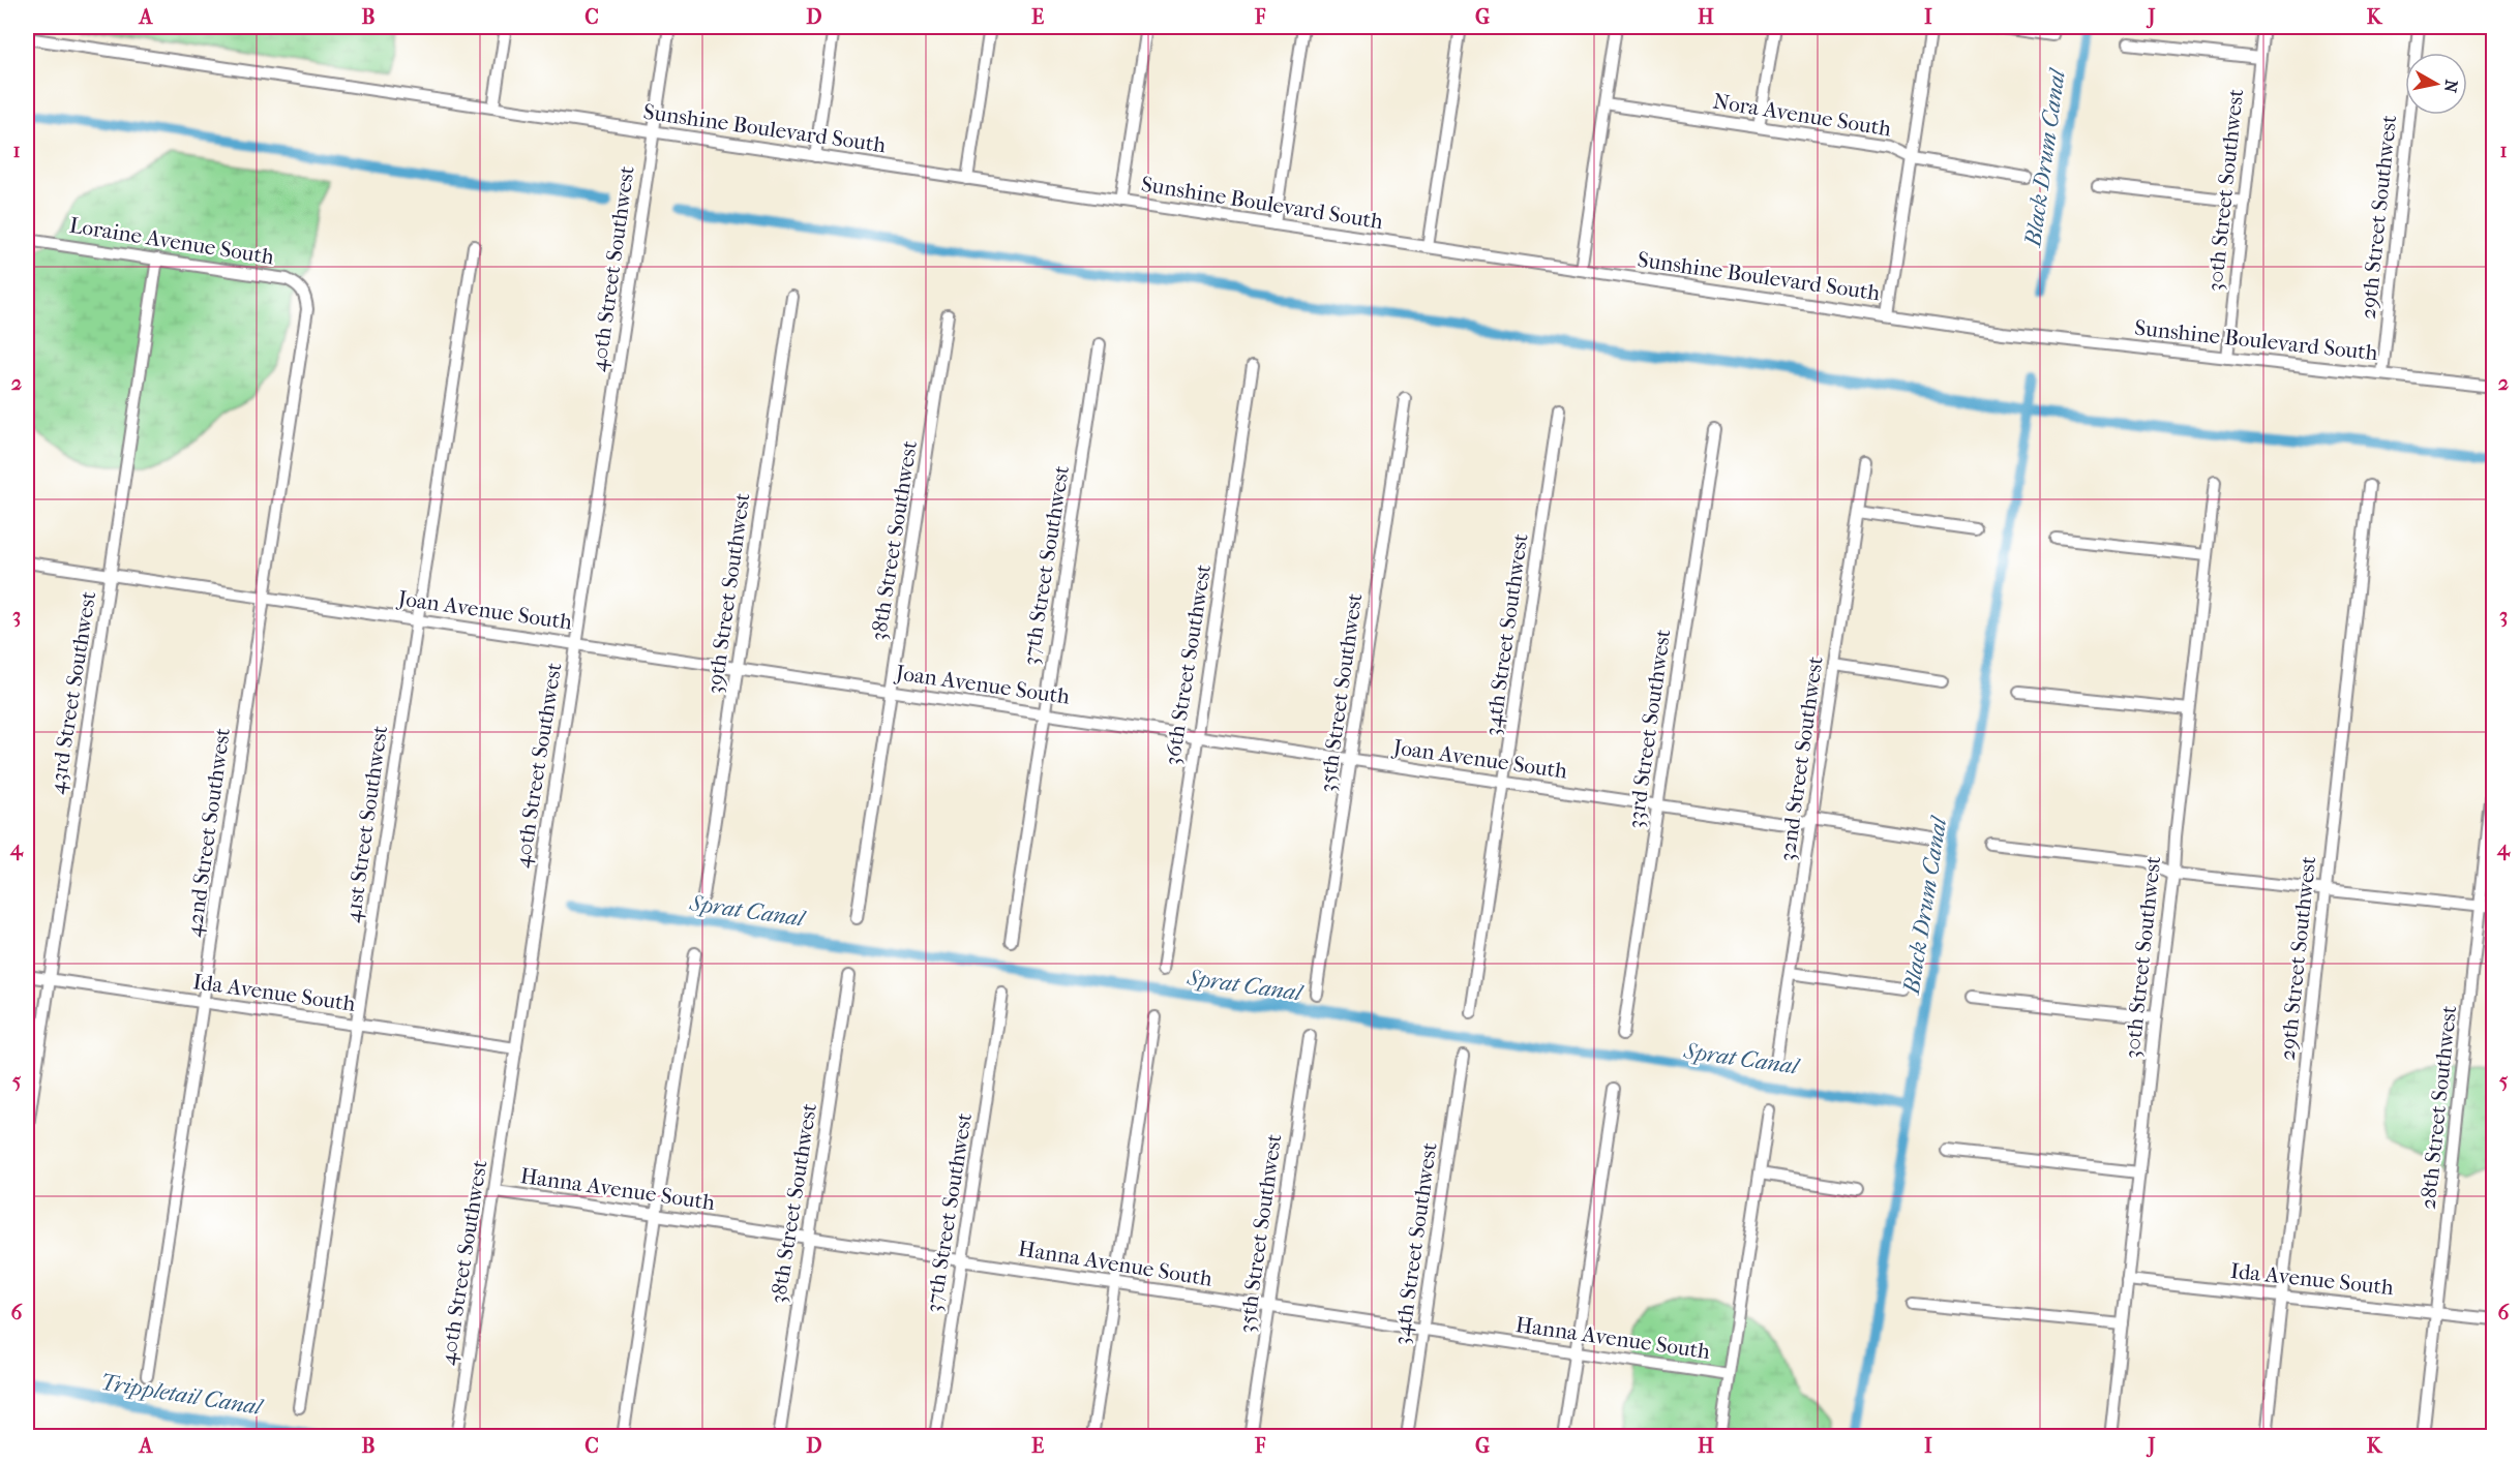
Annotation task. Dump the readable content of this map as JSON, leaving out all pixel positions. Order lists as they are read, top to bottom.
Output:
{
  "streets": {
    "street": [
      "Nora Avenue South",
      "Sunshine Boulevard South",
      "30th Street Southwest",
      "29th Street Southwest",
      "Loraine Avenue South",
      "40th Street Southwest",
      "38th Street Southwest",
      "37th Street Southwest",
      "39th Street Southwest",
      "Joan Avenue South",
      "34th Street Southwest",
      "36th Street Southwest",
      "43rd Street Southwest",
      "35th Street Southwest",
      "33rd Street Southwest",
      "32nd Street Southwest",
      "41st Street Southwest",
      "42nd Street Southwest",
      "Ida Avenue South",
      "28th Street Southwest",
      "Hanna Avenue South"
    ]
  },
  "crossings": [
    ["Sunshine Boulevard South", "30th Street Southwest"],
    ["Sunshine Boulevard South", "29th Street Southwest"],
    ["Sunshine Boulevard South", "40th Street Southwest"],
    ["30th Street Southwest", "Ida Avenue South"],
    ["29th Street Southwest", "Ida Avenue South"],
    ["Loraine Avenue South", "43rd Street Southwest"],
    ["Loraine Avenue South", "42nd Street Southwest"],
    ["40th Street Southwest", "Joan Avenue South"],
    ["40th Street Southwest", "Ida Avenue South"],
    ["40th Street Southwest", "Hanna Avenue South"],
    ["38th Street Southwest", "Joan Avenue South"],
    ["38th Street Southwest", "Hanna Avenue South"],
    ["37th Street Southwest", "Joan Avenue South"],
    ["37th Street Southwest", "Hanna Avenue South"],
    ["39th Street Southwest", "Joan Avenue South"],
    ["Joan Avenue South", "34th Street Southwest"],
    ["Joan Avenue South", "36th Street Southwest"],
    ["Joan Avenue South", "43rd Street Southwest"],
    ["Joan Avenue South", "35th Street Southwest"],
    ["Joan Avenue South", "33rd Street Southwest"],
    ["Joan Avenue South", "32nd Street Southwest"],
    ["Joan Avenue South", "41st Street Southwest"],
    ["Joan Avenue South", "42nd Street Southwest"],
    ["34th Street Southwest", "Hanna Avenue South"],
    ["43rd Street Southwest", "Ida Avenue South"],
    ["35th Street Southwest", "Hanna Avenue South"],
    ["41st Street Southwest", "Ida Avenue South"],
    ["42nd Street Southwest", "Ida Avenue South"],
    ["Ida Avenue South", "28th Street Southwest"]
  ],
  "water": ["Black Drum Canal", "Sprat Canal", "Trippletail Canal"],
  "north": "right",
  "grid": {
    "columns": [
      "A",
      "B",
      "C",
      "D",
      "E",
      "F",
      "G",
      "H",
      "I",
      "J",
      "K"
    ],
    "rows": [
      "1",
      "2",
      "3",
      "4",
      "5",
      "6"
    ]
  }
}
